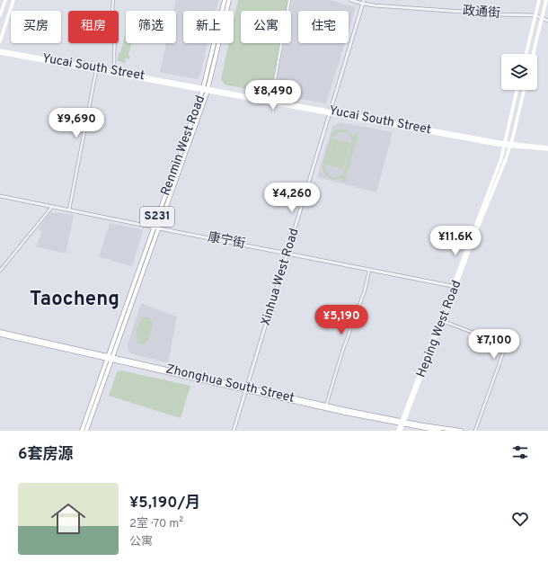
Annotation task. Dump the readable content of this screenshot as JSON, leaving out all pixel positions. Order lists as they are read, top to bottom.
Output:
{
  "streets": {
    "main road": [
      "Yucai South Street",
      "Renmin West Road",
      "S231",
      "Heping West Road",
      "Zhonghua South Street"
    ],
    "street": ["政通街", "康宁街", "Xinhua West Road"]
  },
  "crossings": [
    ["政通街", "Xinhua West Road"],
    ["Yucai South Street", "Renmin West Road"],
    ["Yucai South Street", "Xinhua West Road"],
    ["Yucai South Street", "Heping West Road"],
    ["Renmin West Road", "康宁街"],
    ["Renmin West Road", "Zhonghua South Street"],
    ["康宁街", "Xinhua West Road"],
    ["康宁街", "Heping West Road"],
    ["Xinhua West Road", "Zhonghua South Street"],
    ["Heping West Road", "Zhonghua South Street"]
  ],
  "districts": ["Taocheng"],
  "page": {
    "chip": [
      "买房",
      "租房",
      "筛选",
      "新上",
      "公寓",
      "住宅"
    ],
    "price": [
      "¥8,490",
      "¥9,690",
      "¥4,260",
      "¥11.6K",
      "¥5,190",
      "¥7,100"
    ],
    "heading": "6套房源",
    "list": [
      {
        "name": "¥5,190/月",
        "note": "2室 · 70 m² · 公寓"
      }
    ]
  }
}
